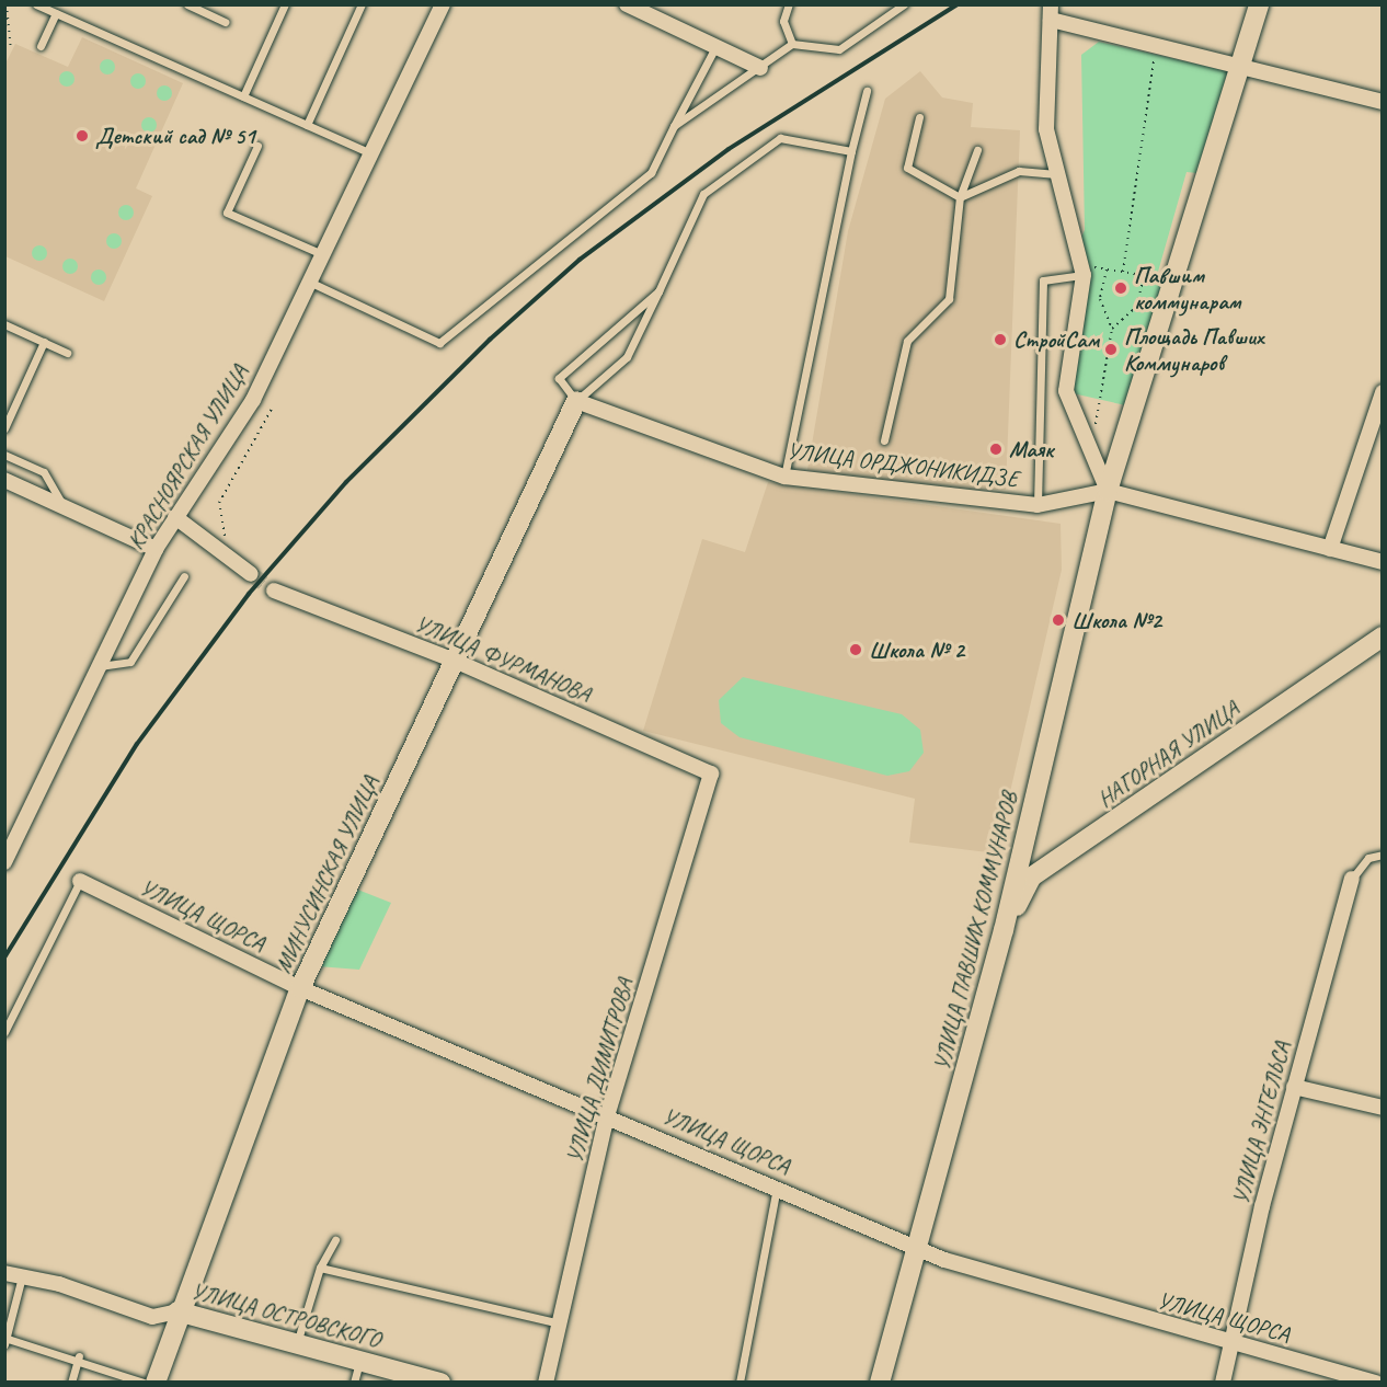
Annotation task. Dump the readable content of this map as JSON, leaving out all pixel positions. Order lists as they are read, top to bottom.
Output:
{
  "streets": {
    "street": [
      "КРАСНОЯРСКАЯ УЛИЦА",
      "УЛИЦА ОРДЖОНИКИДЗЕ",
      "УЛИЦА ФУРМАНОВА",
      "НАГОРНАЯ УЛИЦА",
      "МИНУСИНСКАЯ УЛИЦА",
      "УЛИЦА ЩОРСА",
      "УЛИЦА ПАВШИХ КОММУНАРОВ",
      "УЛИЦА ДИМИТРОВА",
      "УЛИЦА ЭНГЕЛЬСА",
      "УЛИЦА ОСТРОВСКОГО"
    ]
  },
  "crossings": [
    ["УЛИЦА ОРДЖОНИКИДЗЕ", "МИНУСИНСКАЯ УЛИЦА"],
    ["УЛИЦА ОРДЖОНИКИДЗЕ", "УЛИЦА ПАВШИХ КОММУНАРОВ"],
    ["УЛИЦА ФУРМАНОВА", "МИНУСИНСКАЯ УЛИЦА"],
    ["УЛИЦА ФУРМАНОВА", "УЛИЦА ДИМИТРОВА"],
    ["НАГОРНАЯ УЛИЦА", "УЛИЦА ПАВШИХ КОММУНАРОВ"],
    ["МИНУСИНСКАЯ УЛИЦА", "УЛИЦА ЩОРСА"],
    ["МИНУСИНСКАЯ УЛИЦА", "УЛИЦА ОСТРОВСКОГО"],
    ["УЛИЦА ЩОРСА", "УЛИЦА ПАВШИХ КОММУНАРОВ"],
    ["УЛИЦА ЩОРСА", "УЛИЦА ДИМИТРОВА"],
    ["УЛИЦА ЩОРСА", "УЛИЦА ЭНГЕЛЬСА"]
  ],
  "places": [
    "Детский сад № 51",
    "Павшим коммунарам",
    "СтройСам",
    "Площадь Павших Коммунаров",
    "Маяк",
    "Школа №2",
    "Школа № 2"
  ]
}
